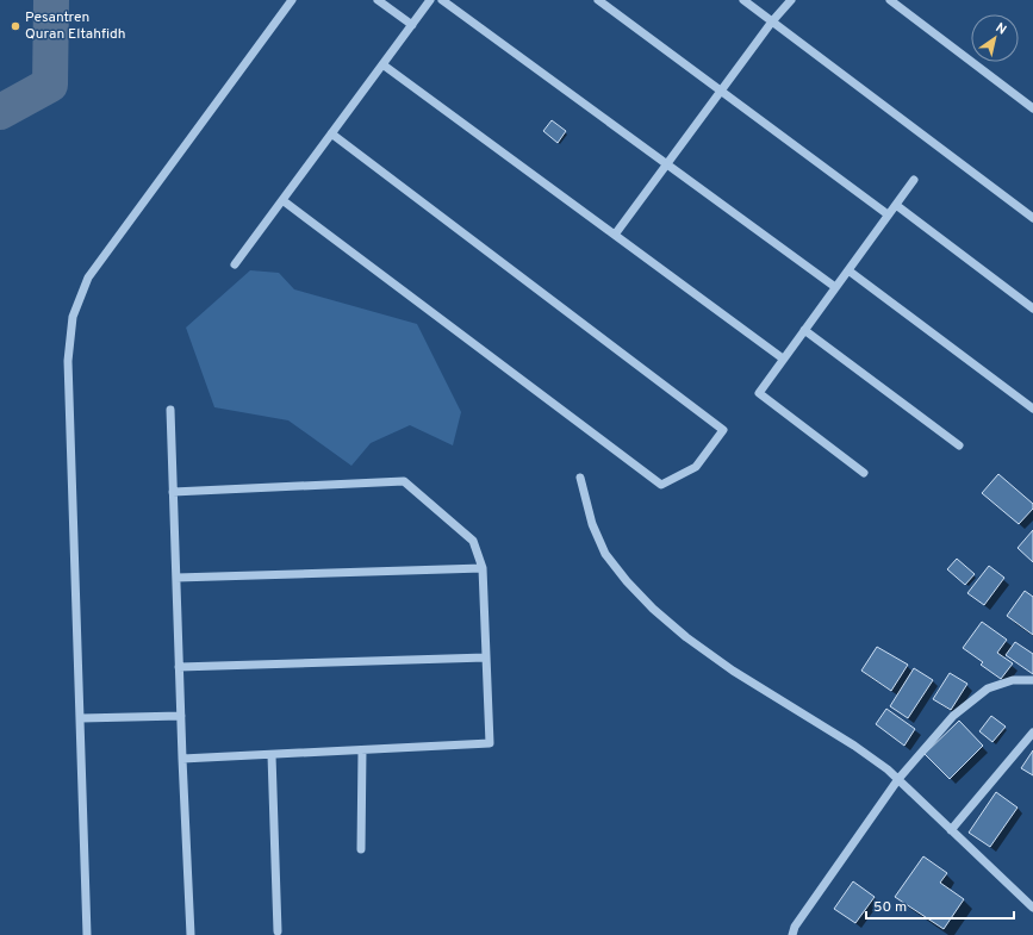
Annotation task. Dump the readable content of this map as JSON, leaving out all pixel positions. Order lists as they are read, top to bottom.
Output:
{
  "places": ["Pesantren Quran Eltahfidh"],
  "scale_bar": "50 m",
  "north": "top right"
}
